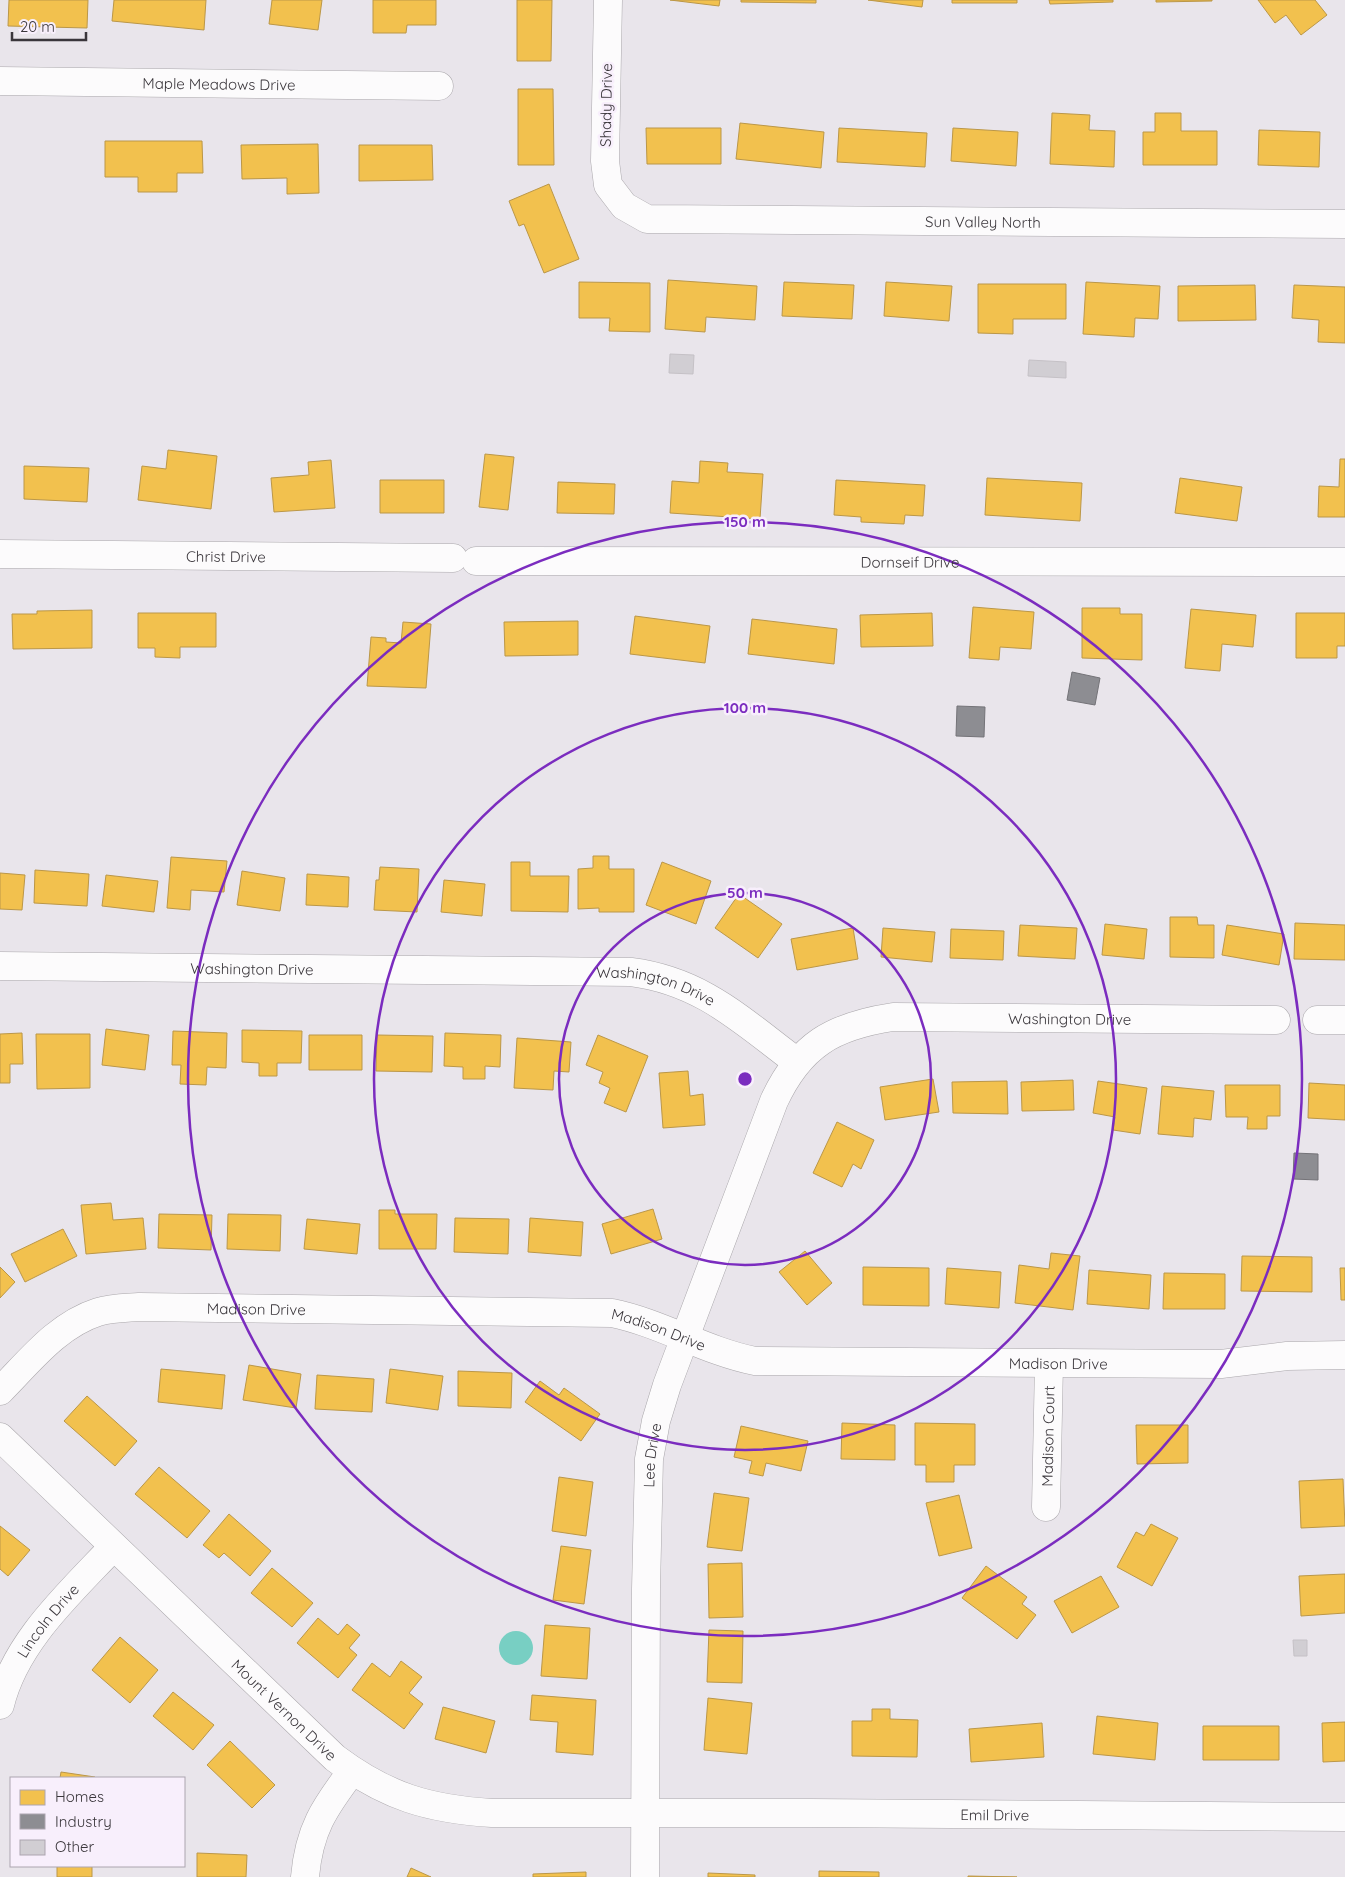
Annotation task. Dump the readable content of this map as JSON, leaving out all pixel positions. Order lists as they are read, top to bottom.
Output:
{
  "streets": {
    "street": [
      "Maple Meadows Drive",
      "Shady Drive",
      "Sun Valley North",
      "Christ Drive",
      "Dornseif Drive",
      "Washington Drive",
      "Madison Drive",
      "Madison Court",
      "Lee Drive",
      "Lincoln Drive",
      "Mount Vernon Drive",
      "Emil Drive"
    ]
  },
  "crossings": [
    ["Shady Drive", "Sun Valley North"],
    ["Christ Drive", "Dornseif Drive"],
    ["Washington Drive", "Lee Drive"],
    ["Madison Drive", "Madison Court"],
    ["Madison Drive", "Lee Drive"],
    ["Lee Drive", "Mount Vernon Drive"],
    ["Lee Drive", "Emil Drive"],
    ["Lincoln Drive", "Mount Vernon Drive"],
    ["Mount Vernon Drive", "Emil Drive"]
  ],
  "legend": ["Homes", "Industry", "Other"],
  "scale_bar": "20 m",
  "rings": ["150 m", "100 m", "50 m"]
}
